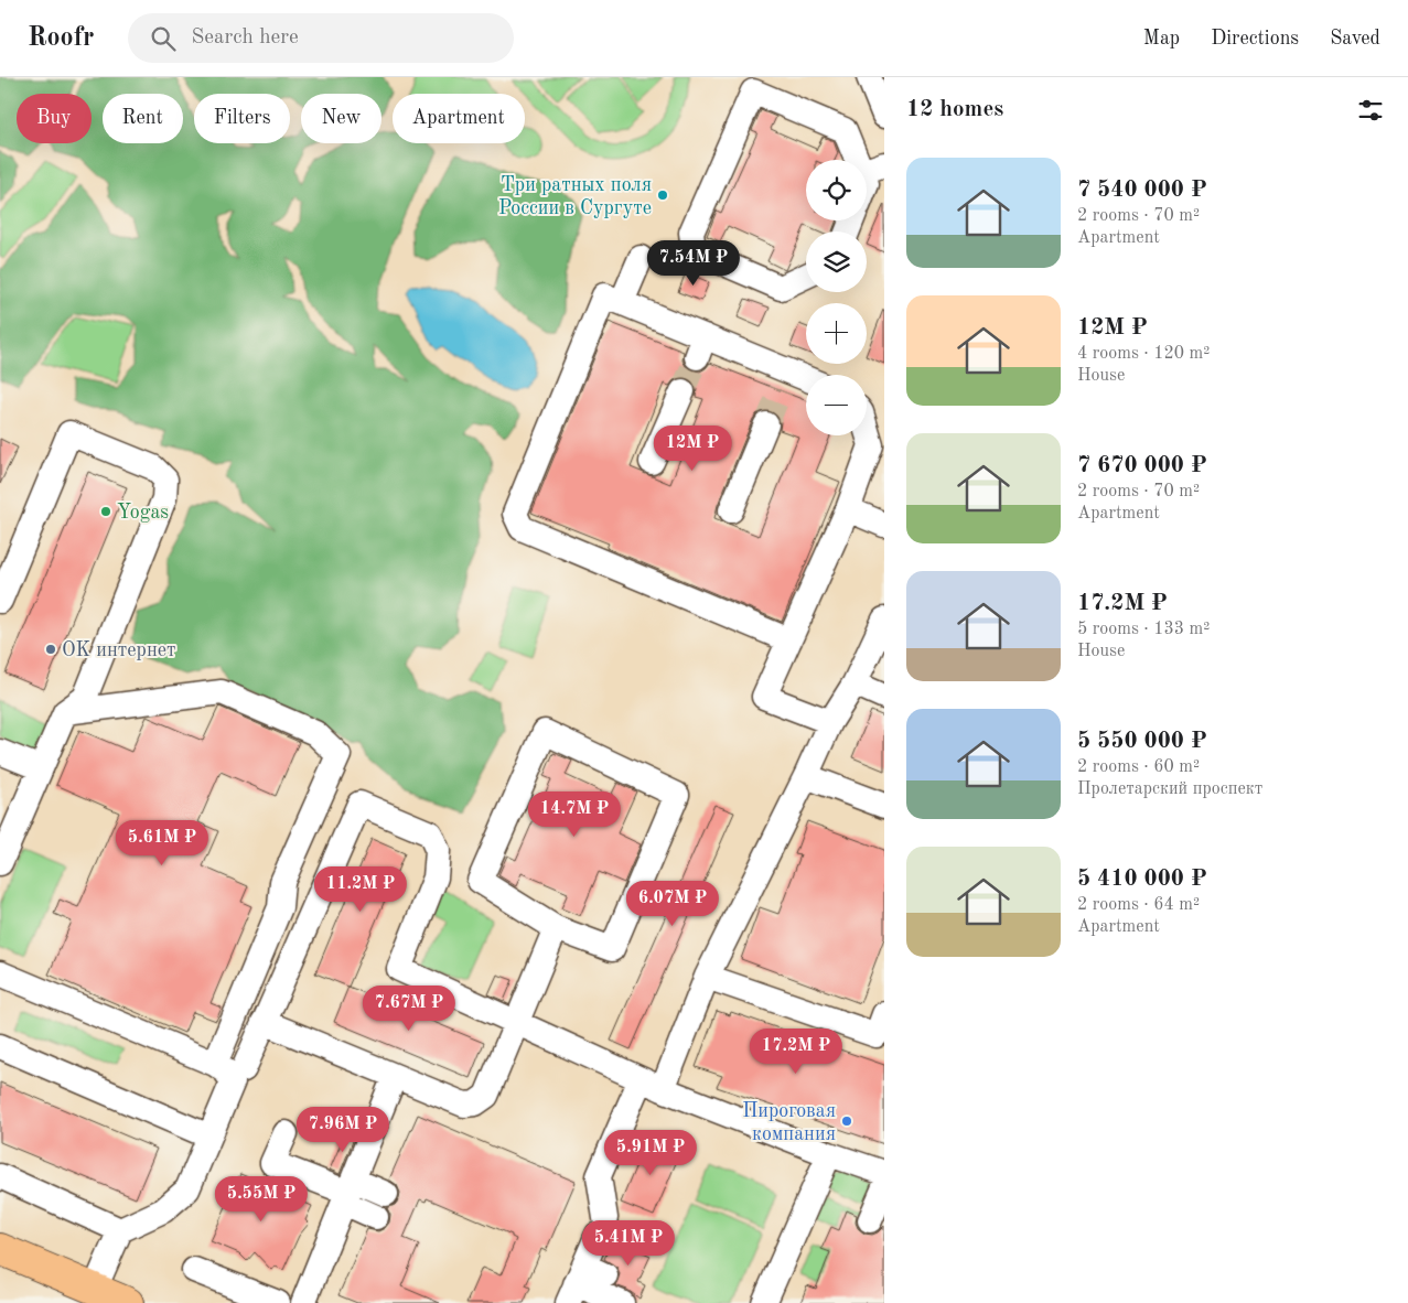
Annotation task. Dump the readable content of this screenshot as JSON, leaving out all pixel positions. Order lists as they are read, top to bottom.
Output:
{
  "places": [
    "Три ратных поля России в Сургуте",
    "Yogas",
    "OK интернет",
    "Пироговая компания"
  ],
  "page": {
    "header": "Roofr",
    "search": "Search here",
    "nav": ["Map", "Directions", "Saved"],
    "heading": "12 homes",
    "chip": [
      "Buy",
      "Rent",
      "Filters",
      "New",
      "Apartment"
    ],
    "list": [
      {
        "name": "7 540 000 ₽",
        "note": "2 rooms · 70 m² · Apartment"
      },
      {
        "name": "12M ₽",
        "note": "4 rooms · 120 m² · House"
      },
      {
        "name": "7 670 000 ₽",
        "note": "2 rooms · 70 m² · Apartment"
      },
      {
        "name": "17.2M ₽",
        "note": "5 rooms · 133 m² · House"
      },
      {
        "name": "5 550 000 ₽",
        "note": "2 rooms · 60 m² · Пролетарский проспект"
      },
      {
        "name": "5 410 000 ₽",
        "note": "2 rooms · 64 m² · Apartment"
      }
    ],
    "map_buttons": ["+", "−"],
    "price": [
      "7.54M ₽",
      "12M ₽",
      "14.7M ₽",
      "5.61M ₽",
      "11.2M ₽",
      "6.07M ₽",
      "7.67M ₽",
      "17.2M ₽",
      "7.96M ₽",
      "5.91M ₽",
      "5.55M ₽",
      "5.41M ₽"
    ]
  }
}
